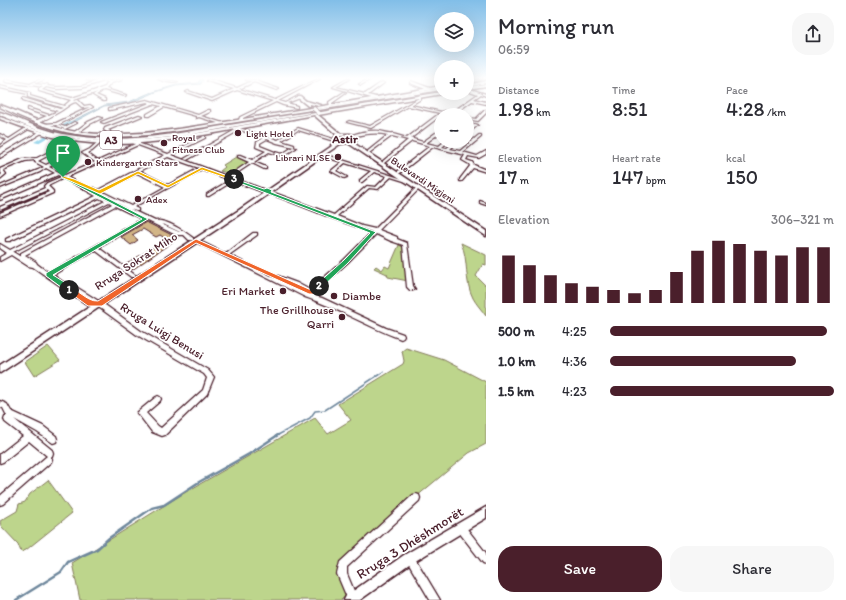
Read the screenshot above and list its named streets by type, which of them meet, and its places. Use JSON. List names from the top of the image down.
{
  "streets": {
    "highway": ["A3"],
    "main road": ["Bulevardi Migjeni", "Rruga Sokrat Miho", "Rruga 3 Dhëshmorët"],
    "street": ["Rruga Luigj Benusi"]
  },
  "crossings": [
    ["A3", "Bulevardi Migjeni"],
    ["Rruga Sokrat Miho", "Rruga Luigj Benusi"]
  ],
  "districts": ["Astir"],
  "places": [
    "Light Hotel",
    "Royal Fitness Club",
    "Librari NI.SE",
    "Kindergarten Stars",
    "Adex",
    "Eri Market",
    "Diambe",
    "The Grillhouse Qarri"
  ],
  "page": {
    "heading": ["Morning run", "06:59"],
    "map_buttons": ["+", "−"],
    "stats": [
      ["Distance", "1.98 km"],
      ["Time", "8:51"],
      ["Pace", "4:28 /km"],
      ["Elevation", "17 m"],
      ["Heart rate", "147 bpm"],
      ["kcal", "150"]
    ],
    "pins": ["3", "2", "1"],
    "chart": ["Elevation", "306–321 m"],
    "list": [
      {
        "name": "500 m",
        "note": "4:25"
      },
      {
        "name": "1.0 km",
        "note": "4:36"
      },
      {
        "name": "1.5 km",
        "note": "4:23"
      }
    ],
    "buttons": ["Save", "Share"]
  }
}
